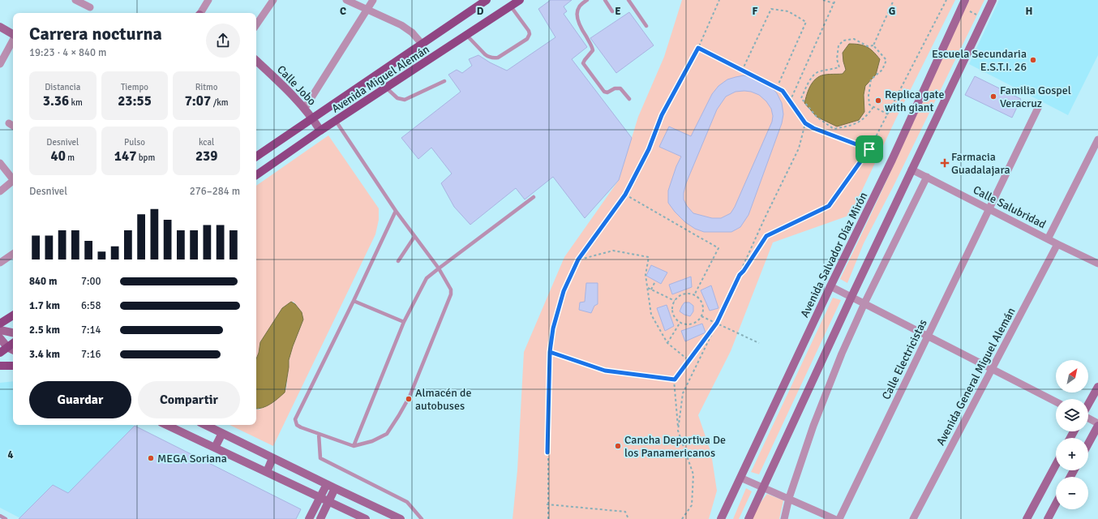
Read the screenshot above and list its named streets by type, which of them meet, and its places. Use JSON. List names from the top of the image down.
{
  "streets": {
    "main road": ["Avenida Miguel Alemán", "Calle Jobo", "Avenida Salvador Díaz Mirón"],
    "street": ["Calle Salubridad", "Calle Electricistas", "Avenida General Miguel Alemán"]
  },
  "crossings": [
    ["Avenida Miguel Alemán", "Calle Jobo"],
    ["Calle Salubridad", "Calle Electricistas"],
    ["Calle Salubridad", "Avenida General Miguel Alemán"]
  ],
  "places": {
    "other": [
      "Escuela Secundaria E.S.T.I. 26",
      "Familia Gospel Veracruz",
      "Replica gate with giant",
      "Almacén de autobuses",
      "Cancha Deportiva De los Panamericanos",
      "MEGA Soriana"
    ],
    "health": ["Farmacia Guadalajara"]
  },
  "north": "top right",
  "page": {
    "heading": ["Carrera nocturna", "19:23 · 4 × 840 m"],
    "stats": [
      ["Distancia", "3.36 km"],
      ["Tiempo", "23:55"],
      ["Ritmo", "7:07 /km"],
      ["Desnivel", "40 m"],
      ["Pulso", "147 bpm"],
      ["kcal", "239"]
    ],
    "chart": ["Desnivel", "276–284 m"],
    "list": [
      {
        "name": "840 m",
        "note": "7:00"
      },
      {
        "name": "1.7 km",
        "note": "6:58"
      },
      {
        "name": "2.5 km",
        "note": "7:14"
      },
      {
        "name": "3.4 km",
        "note": "7:16"
      }
    ],
    "map_buttons": ["+", "−"],
    "buttons": ["Guardar", "Compartir"]
  },
  "grid": {
    "columns": [
      "C",
      "D",
      "E",
      "F",
      "G",
      "H"
    ],
    "rows": ["4"]
  }
}
